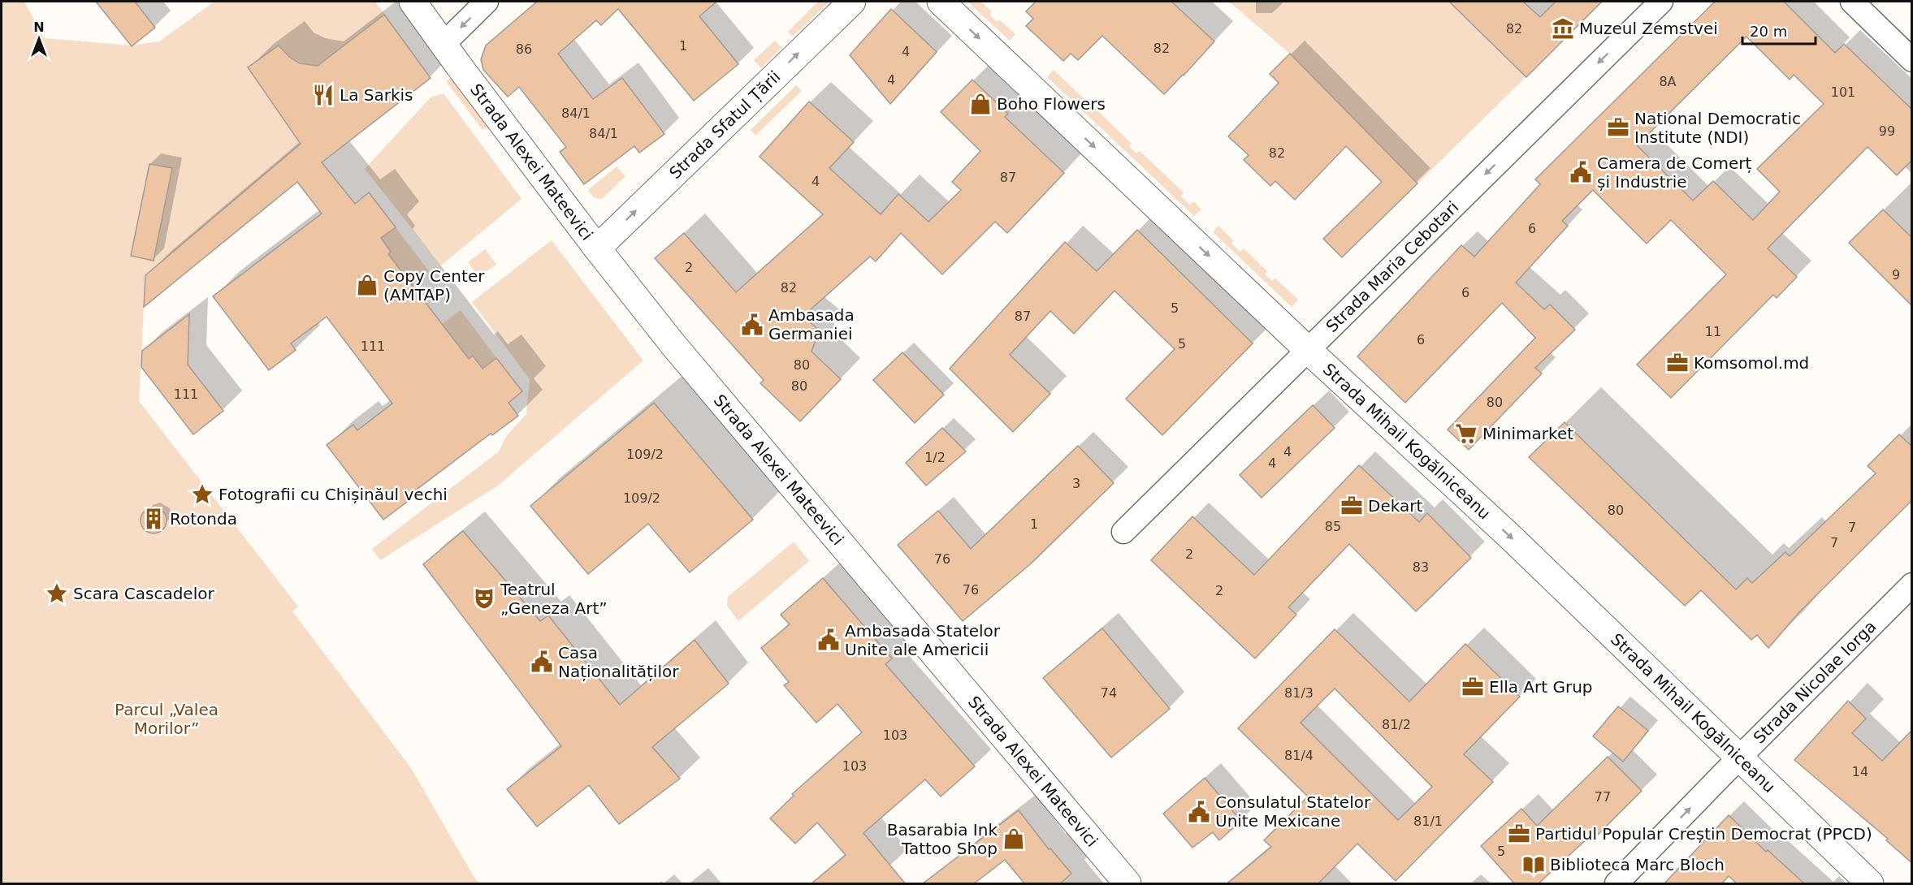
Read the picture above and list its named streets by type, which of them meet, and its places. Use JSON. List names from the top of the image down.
{
  "streets": {
    "main road": ["Strada Sfatul Țării", "Strada Alexei Mateevici", "Strada Mihail Kogălniceanu"],
    "street": ["Strada Maria Cebotari", "Strada Nicolae Iorga"]
  },
  "crossings": [
    ["Strada Sfatul Țării", "Strada Alexei Mateevici"],
    ["Strada Maria Cebotari", "Strada Mihail Kogălniceanu"],
    ["Strada Mihail Kogălniceanu", "Strada Nicolae Iorga"]
  ],
  "one_way": [
    "Strada Sfatul Țării",
    "Strada Maria Cebotari",
    "Strada Mihail Kogălniceanu",
    "Strada Nicolae Iorga"
  ],
  "parks": ["Parcul „Valea Morilor”"],
  "places": {
    "museum": ["Muzeul Zemstvei"],
    "restaurant": ["La Sarkis"],
    "shop": ["Boho Flowers", "Copy Center (AMTAP)", "Basarabia Ink Tattoo Shop"],
    "office": [
      "National Democratic Institute (NDI)",
      "Komsomol.md",
      "Dekart",
      "Ella Art Grup",
      "Partidul Popular Creștin Democrat (PPCD)"
    ],
    "public building": [
      "Camera de Comerț și Industrie",
      "Ambasada Germaniei",
      "Ambasada Statelor Unite ale Americii",
      "Casa Naționalităților",
      "Consulatul Statelor Unite Mexicane"
    ],
    "supermarket": ["Minimarket"],
    "place": ["Fotografii cu Chișinăul vechi", "Scara Cascadelor"],
    "building": ["Rotonda"],
    "theatre": ["Teatrul „Geneza Art”"],
    "library": ["Biblioteca Marc Bloch"]
  },
  "house_numbers": [
    "82",
    "1",
    "82",
    "86",
    "4",
    "4",
    "8A",
    "101",
    "84/1",
    "99",
    "84/1",
    "82",
    "87",
    "4",
    "6",
    "2",
    "9",
    "82",
    "6",
    "5",
    "87",
    "11",
    "6",
    "5",
    "111",
    "80",
    "80",
    "111",
    "80",
    "4",
    "109/2",
    "1/2",
    "4",
    "3",
    "109/2",
    "80",
    "1",
    "85",
    "7",
    "7",
    "2",
    "76",
    "83",
    "76",
    "2",
    "74",
    "81/3",
    "81/2",
    "103",
    "81/4",
    "103",
    "14",
    "77",
    "81/1",
    "5"
  ],
  "scale_bar": "20 m",
  "north": "top"
}
